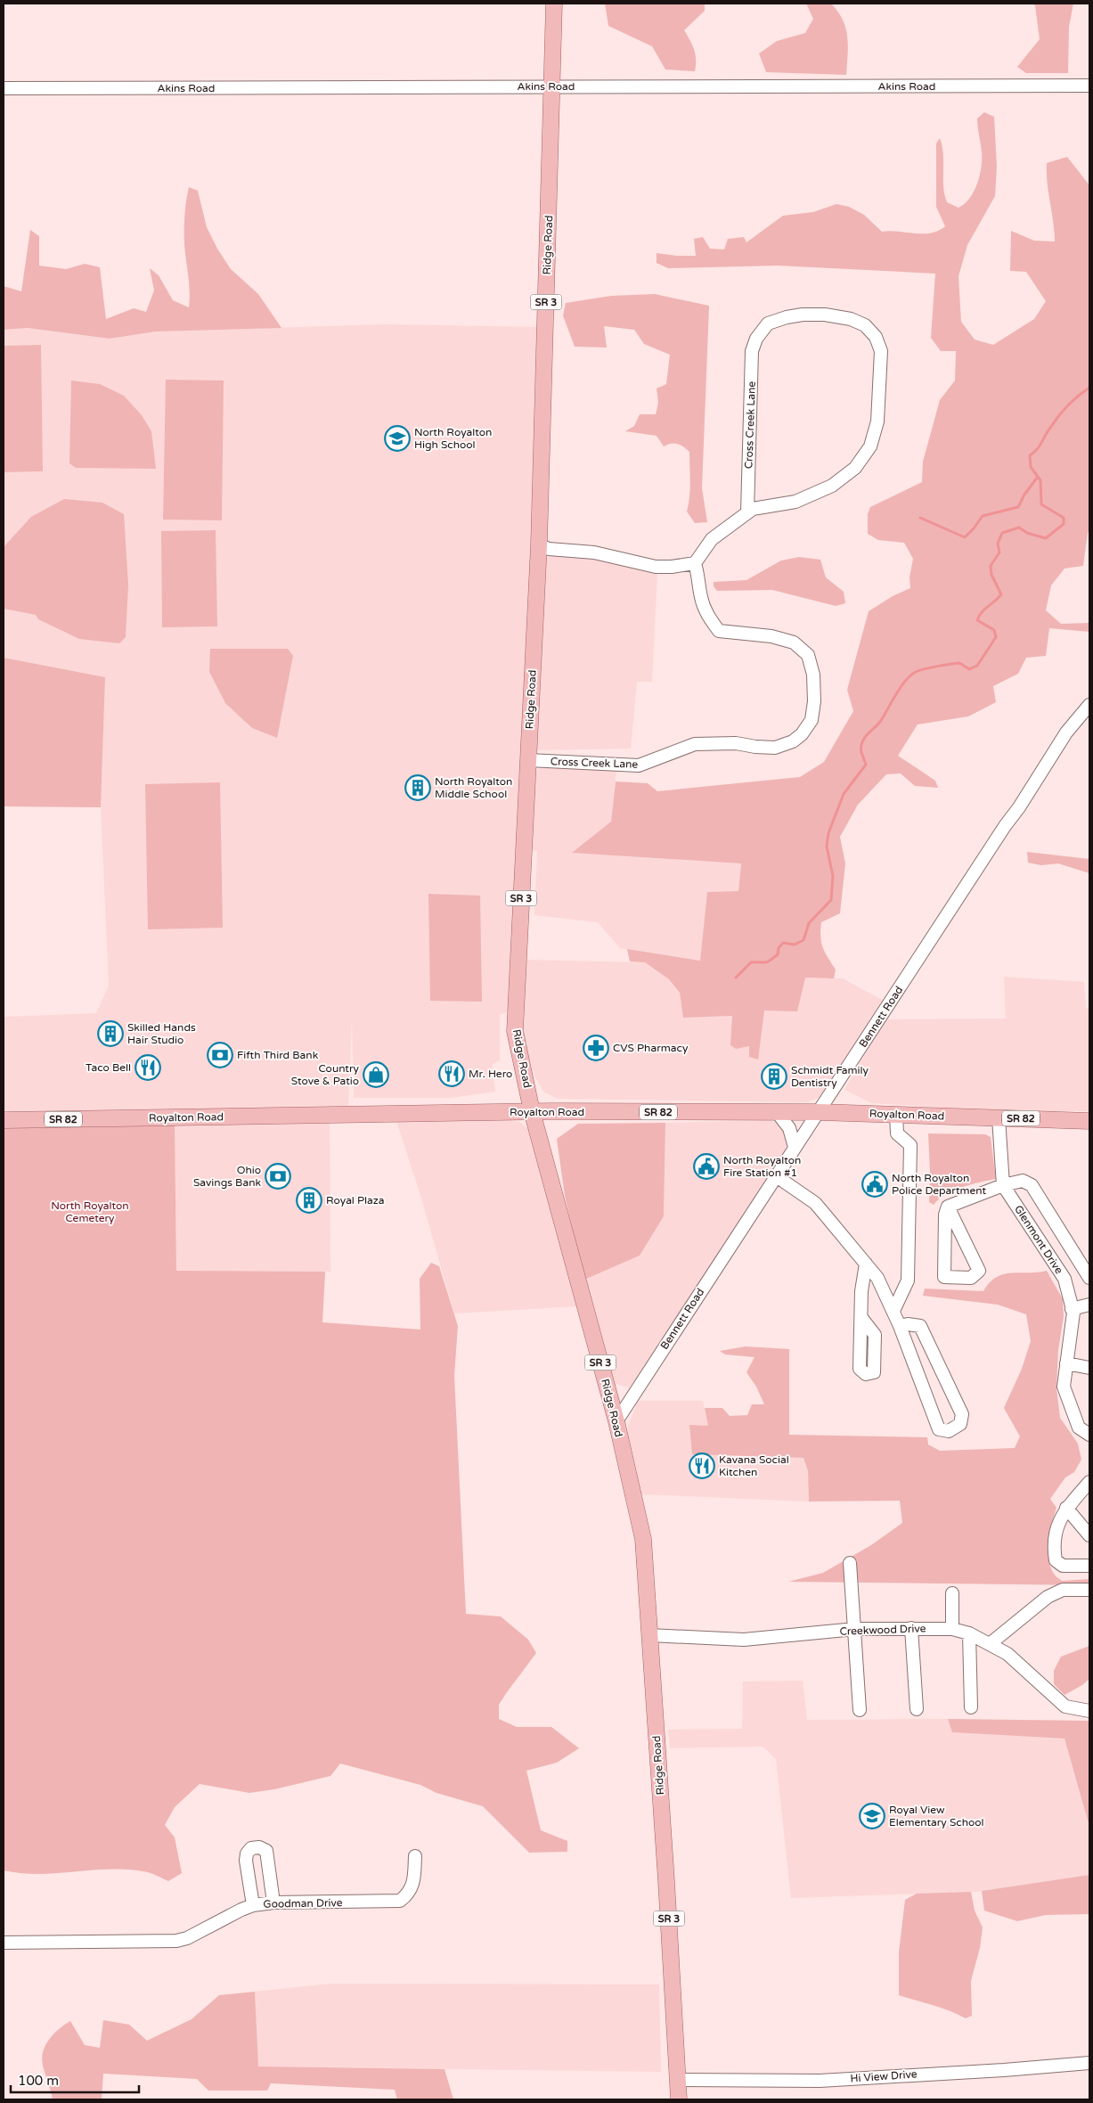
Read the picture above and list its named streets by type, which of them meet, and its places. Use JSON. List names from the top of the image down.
{
  "streets": {
    "main road": [
      "Ridge Road",
      "SR 3",
      "Royalton Road",
      "SR 82"
    ],
    "street": [
      "Akins Road",
      "Cross Creek Lane",
      "Bennett Road",
      "Glenmont Drive",
      "Creekwood Drive",
      "Goodman Drive",
      "Hi View Drive"
    ]
  },
  "crossings": [
    ["Akins Road", "Ridge Road"],
    ["Ridge Road", "Cross Creek Lane"],
    ["Ridge Road", "Bennett Road"],
    ["Ridge Road", "Royalton Road"],
    ["Ridge Road", "Creekwood Drive"],
    ["Ridge Road", "Hi View Drive"],
    ["Bennett Road", "Royalton Road"],
    ["Royalton Road", "Glenmont Drive"]
  ],
  "parks": ["North Royalton Cemetery"],
  "places": {
    "school or university": ["North Royalton High School", "Royal View Elementary School"],
    "building": [
      "North Royalton Middle School",
      "Skilled Hands Hair Studio",
      "Schmidt Family Dentistry",
      "Royal Plaza"
    ],
    "pharmacy": ["CVS Pharmacy"],
    "bank": ["Fifth Third Bank", "Ohio Savings Bank"],
    "restaurant": ["Taco Bell", "Mr. Hero", "Kavana Social Kitchen"],
    "shop": ["Country Stove & Patio"],
    "public building": ["North Royalton Fire Station #1", "North Royalton Police Department"]
  },
  "scale_bar": "100 m"
}
